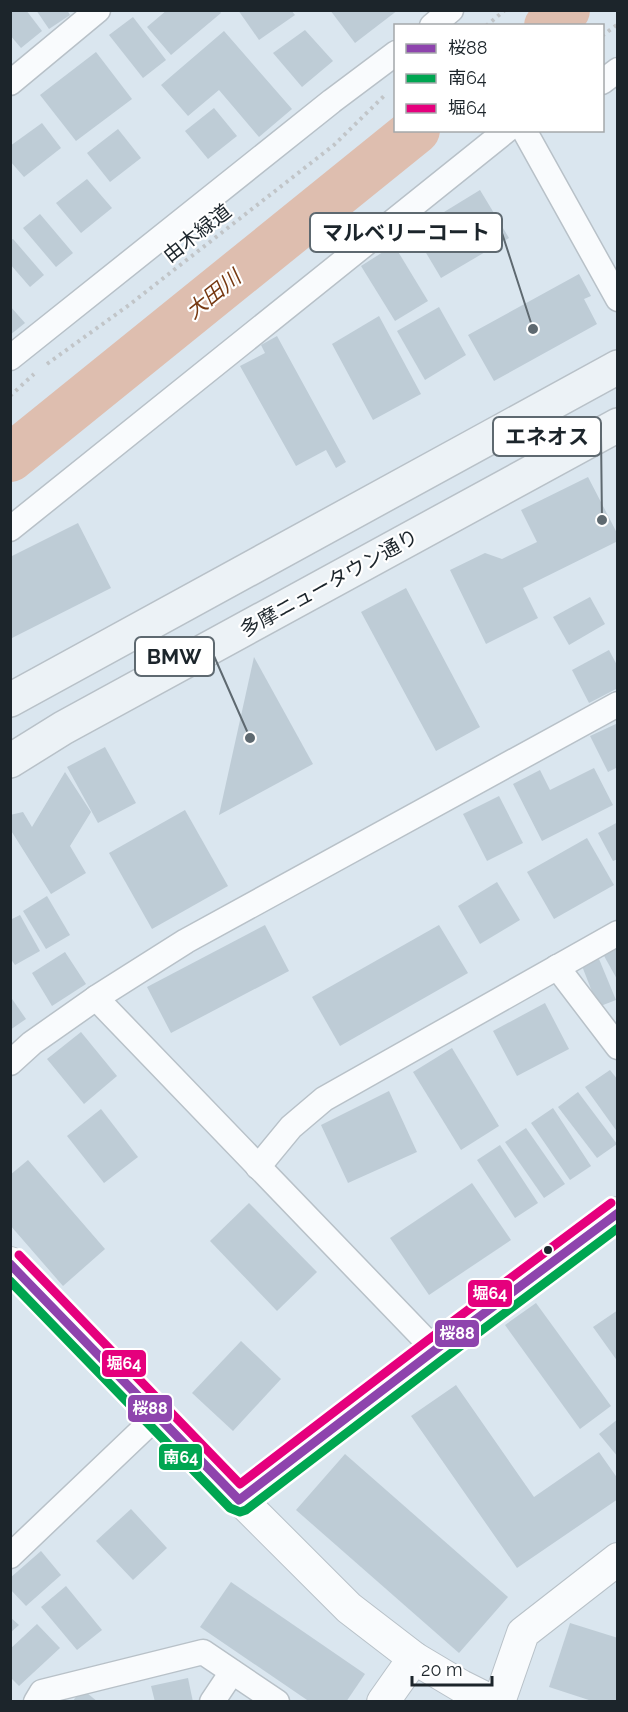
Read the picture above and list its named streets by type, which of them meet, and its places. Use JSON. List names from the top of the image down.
{
  "streets": {
    "main road": ["多摩ニュータウン通り"],
    "path": ["由木緑道"]
  },
  "water": ["大田川"],
  "places": ["マルベリーコート", "エネオス", "BMW"],
  "lines": ["transit line 堀64", "transit line 桜88", "transit line 南64"],
  "legend": ["桜88", "南64", "堀64"],
  "scale_bar": "20 m"
}
